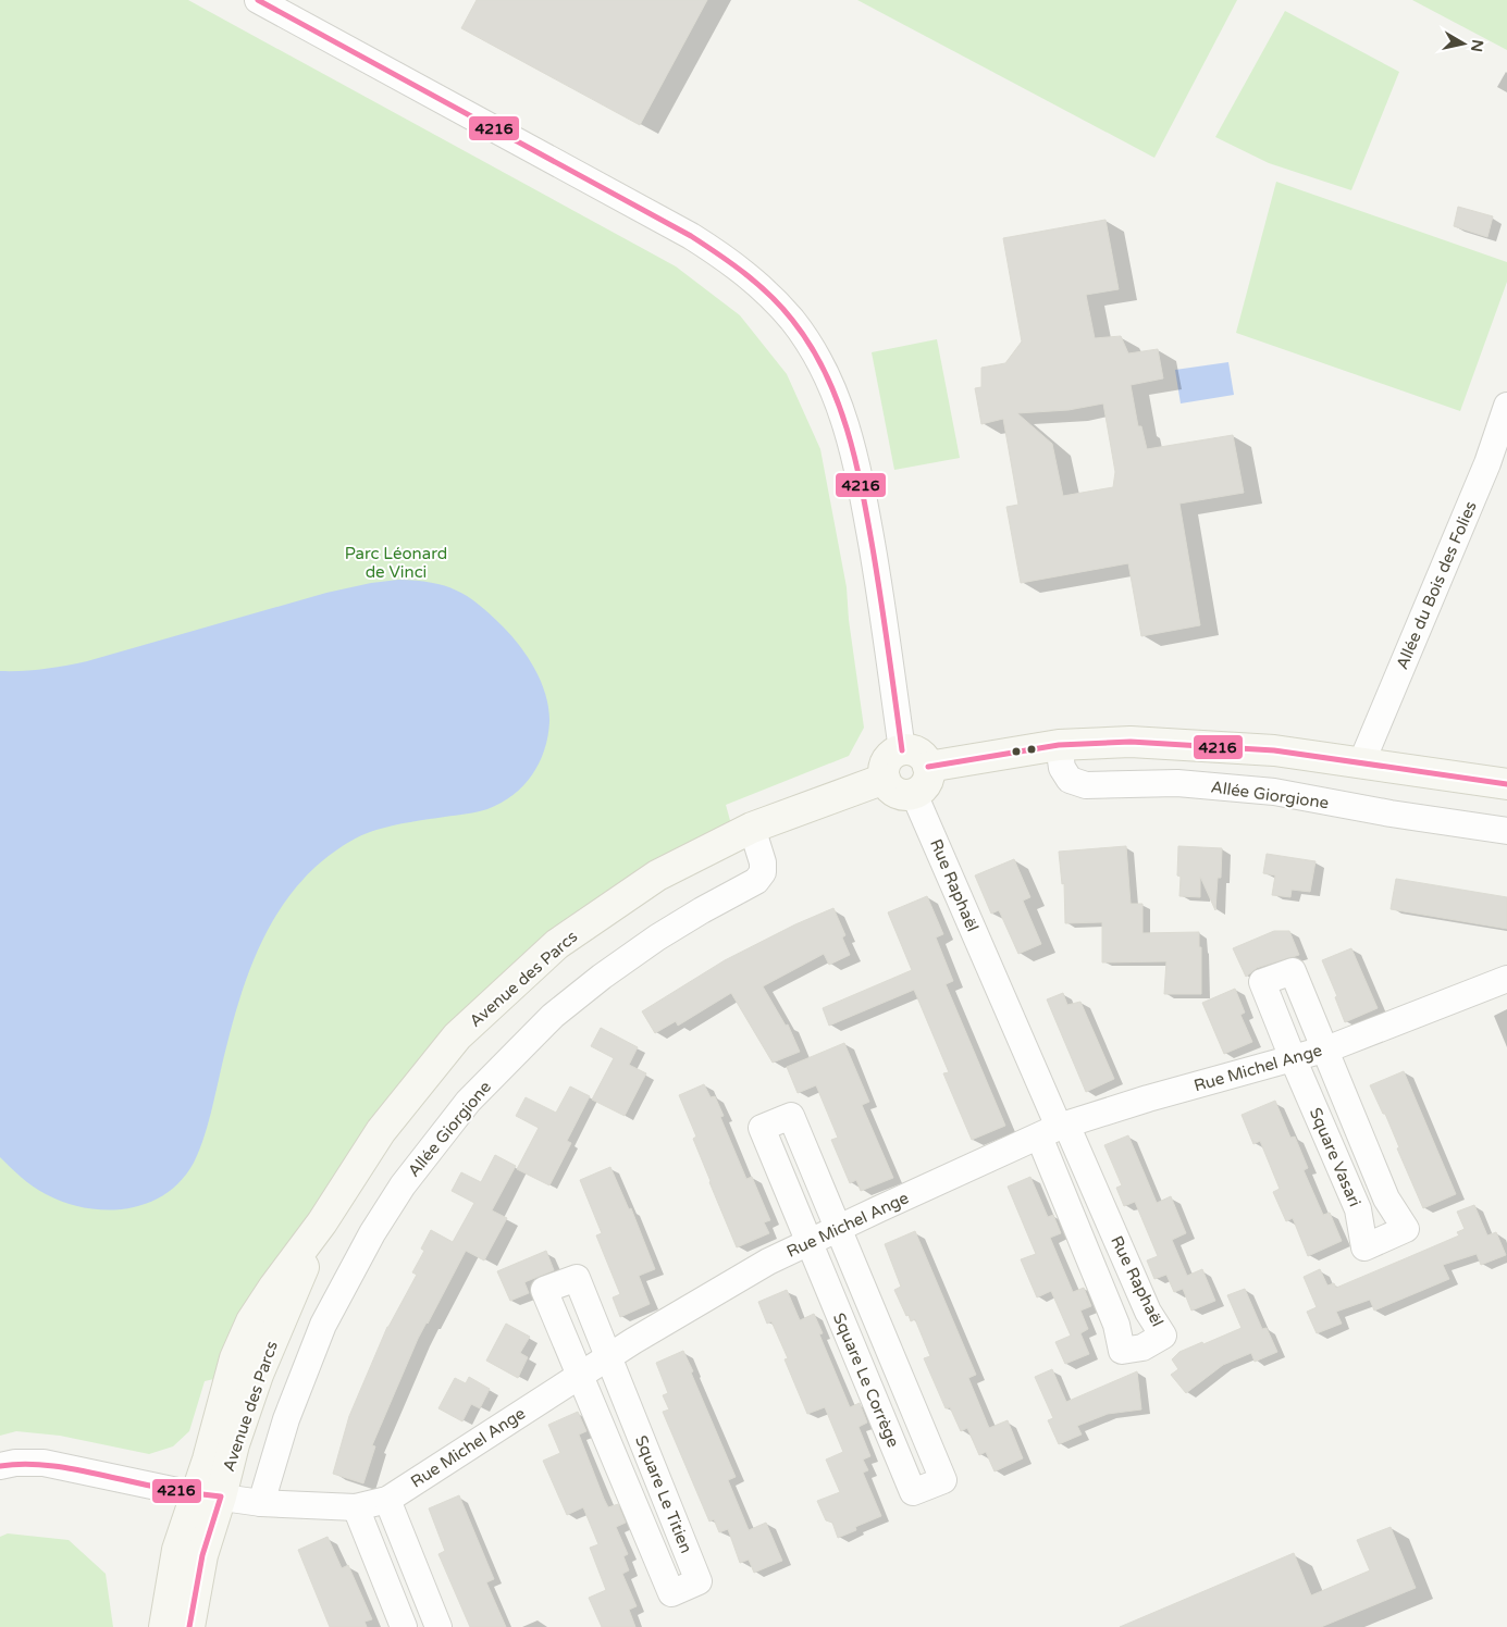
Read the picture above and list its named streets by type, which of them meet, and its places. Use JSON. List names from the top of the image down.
{
  "streets": {
    "street": [
      "Allée du Bois des Folies",
      "Allée Giorgione",
      "Rue Raphaël",
      "Avenue des Parcs",
      "Rue Michel Ange",
      "Square Vasari",
      "Square Le Corrège",
      "Square Le Titien"
    ]
  },
  "crossings": [
    ["Allée Giorgione", "Avenue des Parcs"],
    ["Allée Giorgione", "Rue Michel Ange"],
    ["Rue Raphaël", "Avenue des Parcs"],
    ["Rue Raphaël", "Rue Michel Ange"],
    ["Avenue des Parcs", "Rue Michel Ange"],
    ["Rue Michel Ange", "Square Vasari"],
    ["Rue Michel Ange", "Square Le Corrège"],
    ["Rue Michel Ange", "Square Le Titien"]
  ],
  "parks": ["Parc Léonard de Vinci"],
  "lines": ["transit line 4216"],
  "north": "right"
}
